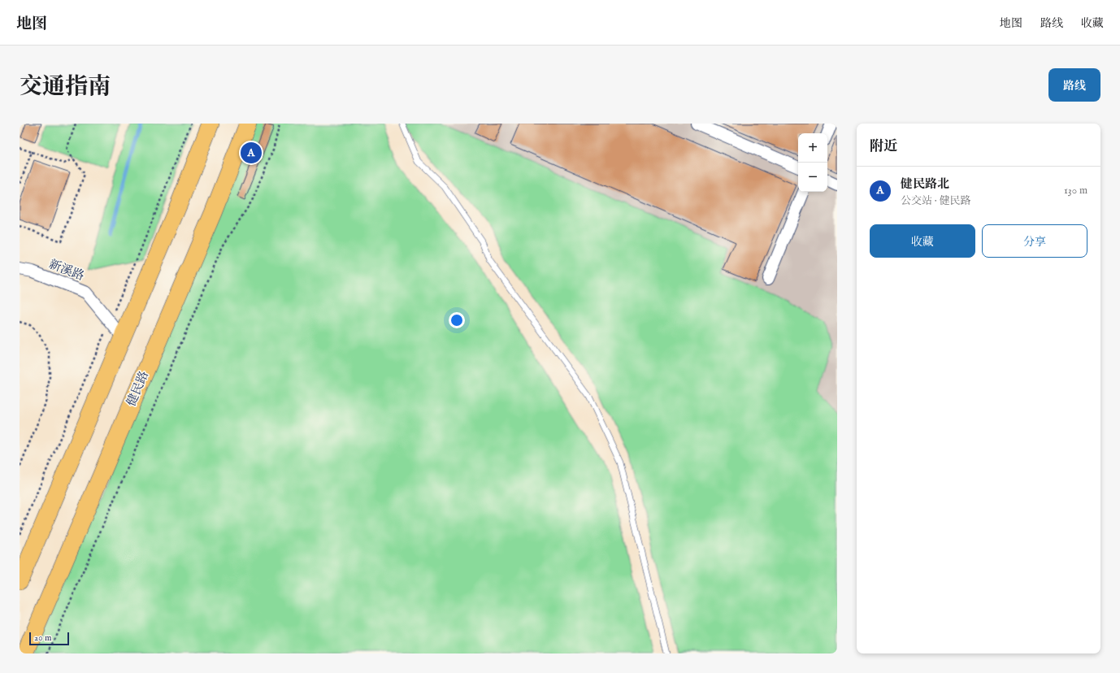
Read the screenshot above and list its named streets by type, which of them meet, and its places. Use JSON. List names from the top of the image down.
{
  "streets": {
    "main road": ["健民路"],
    "street": ["新溪路"]
  },
  "scale_bar": "20 m",
  "page": {
    "header": "地图",
    "nav": ["地图", "路线", "收藏"],
    "title": "交通指南",
    "buttons": [
      "路线",
      ["收藏", "分享"]
    ],
    "heading": "附近",
    "map_buttons": ["+", "−"],
    "pins": "A",
    "list": [
      {
        "mark": "A",
        "name": "健民路北",
        "note": "公交站 · 健民路",
        "value": "130 m"
      }
    ],
    "scale": "20 m"
  }
}
